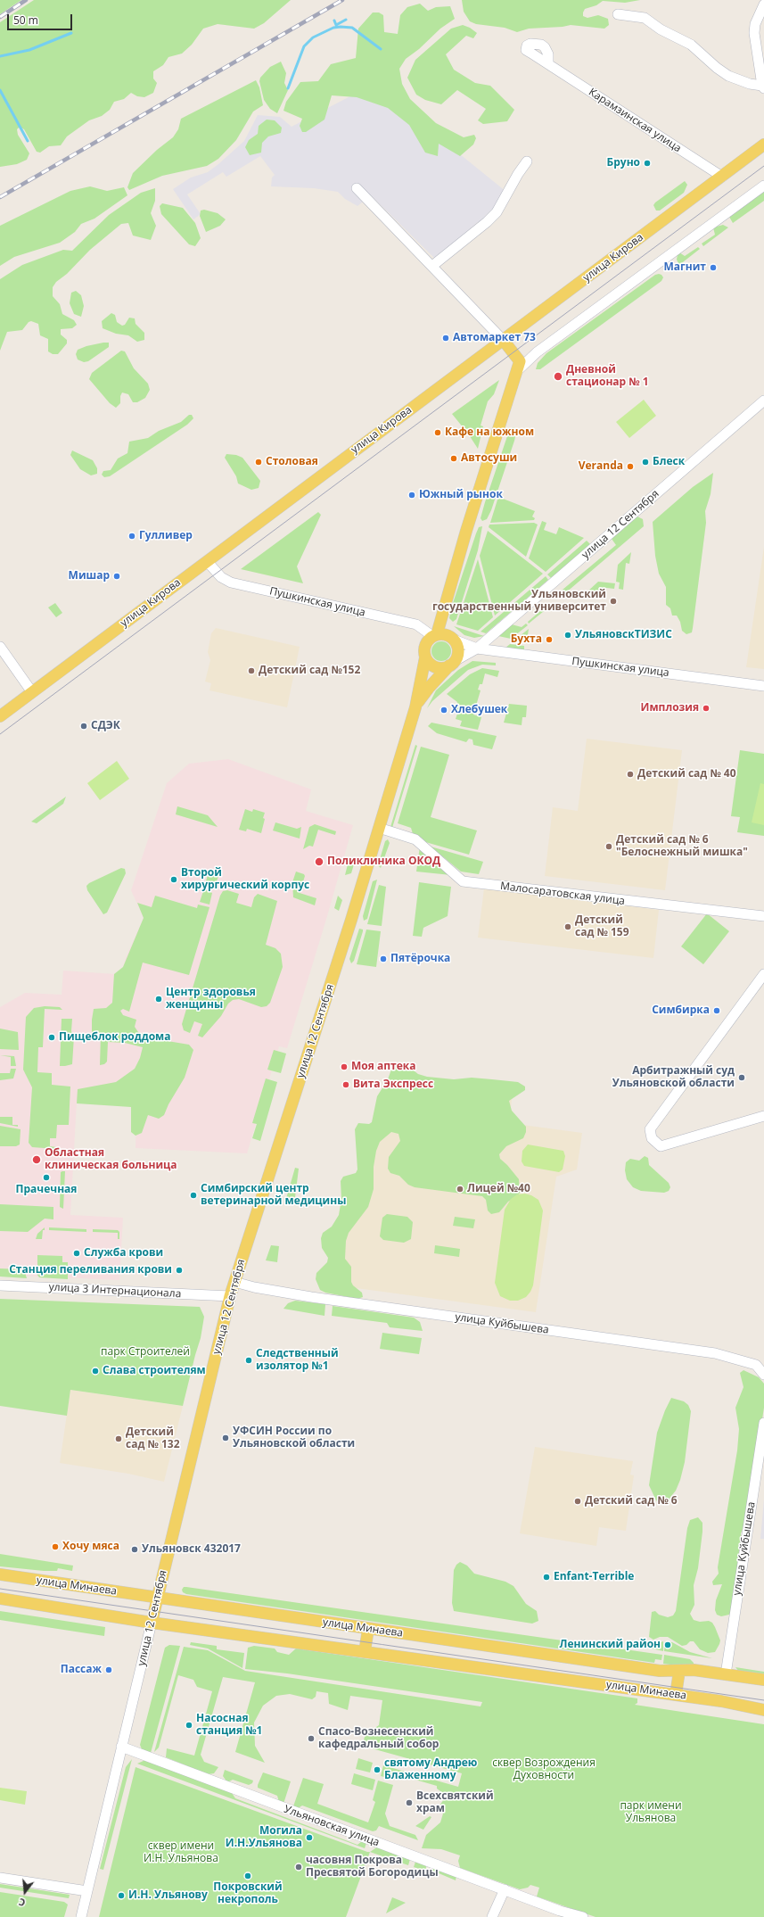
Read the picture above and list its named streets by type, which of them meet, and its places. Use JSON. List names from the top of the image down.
{
  "streets": {
    "main road": ["улица Кирова", "улица 12 Сентября", "улица Минаева"],
    "street": [
      "Карамзинская улица",
      "Пушкинская улица",
      "Малосаратовская улица",
      "улица 3 Интернационала",
      "улица Куйбышева",
      "Ульяновская улица"
    ]
  },
  "crossings": [
    ["Карамзинская улица", "улица Кирова"],
    ["улица Кирова", "Пушкинская улица"],
    ["улица 12 Сентября", "Пушкинская улица"],
    ["улица 12 Сентября", "Малосаратовская улица"],
    ["улица 12 Сентября", "улица 3 Интернационала"],
    ["улица 12 Сентября", "улица Куйбышева"],
    ["улица 12 Сентября", "улица Минаева"],
    ["улица 12 Сентября", "Ульяновская улица"],
    ["улица Куйбышева", "улица Минаева"]
  ],
  "parks": [
    "парк Строителей",
    "сквер Возрождения Духовности",
    "парк имени Ульянова",
    "сквер имени И.Н. Ульянова"
  ],
  "places": [
    "Бруно",
    "Магнит",
    "Автомаркет 73",
    "Дневной стационар № 1",
    "Кафе на южном",
    "Автосуши",
    "Столовая",
    "Блеск",
    "Veranda",
    "Южный рынок",
    "Гулливер",
    "Мишар",
    "Ульяновский государственный университет",
    "УльяновскТИЗИС",
    "Бухта",
    "Детский сад №152",
    "Имплозия",
    "Хлебушек",
    "СДЭК",
    "Детский сад № 40",
    "Детский сад № 6 \"Белоснежный мишка\"",
    "Поликлиника ОКОД",
    "Второй хирургический корпус",
    "Детский сад № 159",
    "Пятёрочка",
    "Центр здоровья женщины",
    "Симбирка",
    "Пищеблок роддома",
    "Моя аптека",
    "Арбитражный суд Ульяновской области",
    "Вита Экспресс",
    "Областная клиническая больница",
    "Прачечная",
    "Лицей №40",
    "Симбирский центр ветеринарной медицины",
    "Служба крови",
    "Станция переливания крови",
    "Следственный изолятор №1",
    "Слава строителям",
    "УФСИН России по Ульяновской области",
    "Детский сад № 132",
    "Детский сад № 6",
    "Хочу мяса",
    "Ульяновск 432017",
    "Enfant-Terrible",
    "Ленинский район",
    "Пассаж",
    "Насосная станция №1",
    "Спасо-Вознесенский кафедральный собор",
    "святому Андрею Блаженному",
    "Всехсвятский храм",
    "Могила И.Н.Ульянова",
    "часовня Покрова Пресвятой Богородицы",
    "Покровский некрополь",
    "И.Н. Ульянову"
  ],
  "scale_bar": "50 m",
  "north": "bottom"
}
